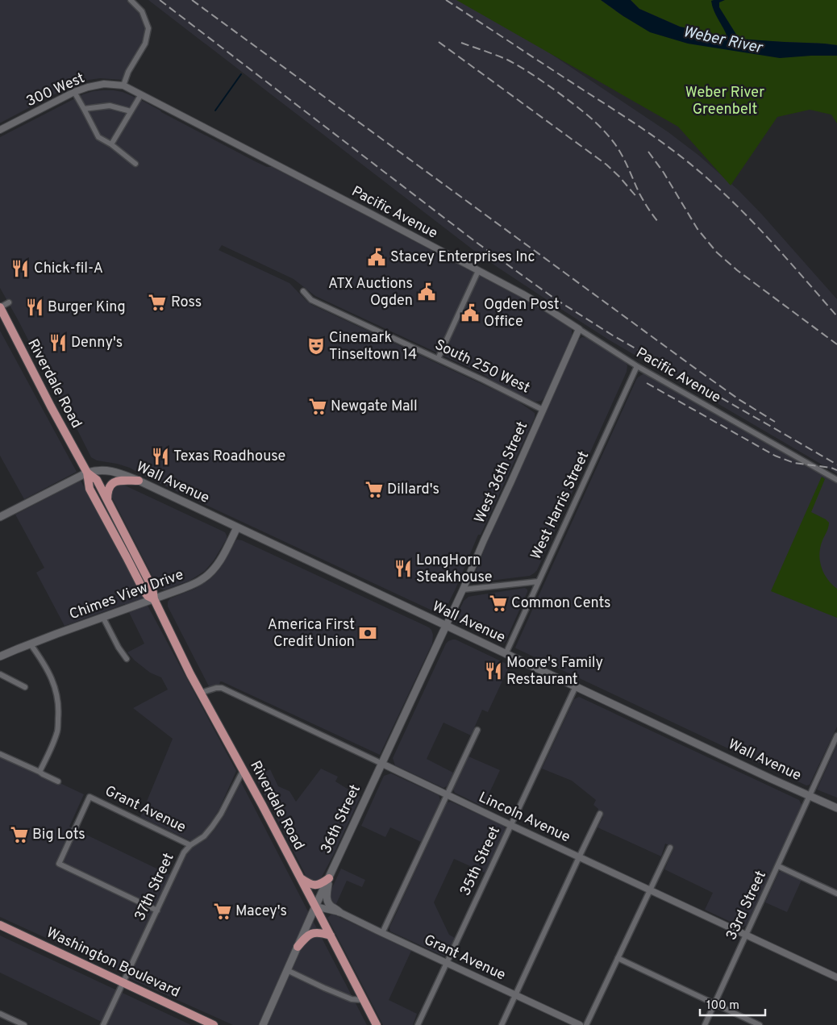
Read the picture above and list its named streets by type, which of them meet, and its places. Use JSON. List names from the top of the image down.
{
  "streets": {
    "main road": [
      "Riverdale Road",
      "Wall Avenue",
      "Chimes View Drive",
      "36th Street",
      "Washington Boulevard"
    ],
    "street": [
      "300 West",
      "Pacific Avenue",
      "South 250 West",
      "West 36th Street",
      "West Harris Street",
      "Grant Avenue",
      "Lincoln Avenue",
      "35th Street",
      "37th Street",
      "33rd Street"
    ]
  },
  "crossings": [
    ["300 West", "Pacific Avenue"],
    ["Pacific Avenue", "West 36th Street"],
    ["Pacific Avenue", "West Harris Street"],
    ["South 250 West", "West 36th Street"],
    ["Riverdale Road", "Wall Avenue"],
    ["Riverdale Road", "Chimes View Drive"],
    ["Riverdale Road", "Grant Avenue"],
    ["Riverdale Road", "Lincoln Avenue"],
    ["Riverdale Road", "36th Street"],
    ["Riverdale Road", "37th Street"],
    ["West 36th Street", "Wall Avenue"],
    ["West 36th Street", "36th Street"],
    ["Wall Avenue", "West Harris Street"],
    ["Wall Avenue", "Chimes View Drive"],
    ["Wall Avenue", "36th Street"],
    ["Wall Avenue", "35th Street"],
    ["Wall Avenue", "33rd Street"],
    ["Grant Avenue", "36th Street"],
    ["Grant Avenue", "35th Street"],
    ["Grant Avenue", "37th Street"],
    ["Lincoln Avenue", "36th Street"],
    ["Lincoln Avenue", "35th Street"],
    ["Lincoln Avenue", "33rd Street"],
    ["37th Street", "Washington Boulevard"]
  ],
  "water": ["Weber River"],
  "parks": ["Weber River Greenbelt"],
  "places": {
    "public building": ["Stacey Enterprises Inc", "ATX Auctions Ogden", "Ogden Post Office"],
    "restaurant": [
      "Chick-fil-A",
      "Burger King",
      "Denny's",
      "Texas Roadhouse",
      "LongHorn Steakhouse",
      "Moore's Family Restaurant"
    ],
    "supermarket": [
      "Ross",
      "Newgate Mall",
      "Dillard's",
      "Common Cents",
      "Big Lots",
      "Macey's"
    ],
    "theatre": ["Cinemark Tinseltown 14"],
    "bank": ["America First Credit Union"]
  },
  "scale_bar": "100 m"
}
